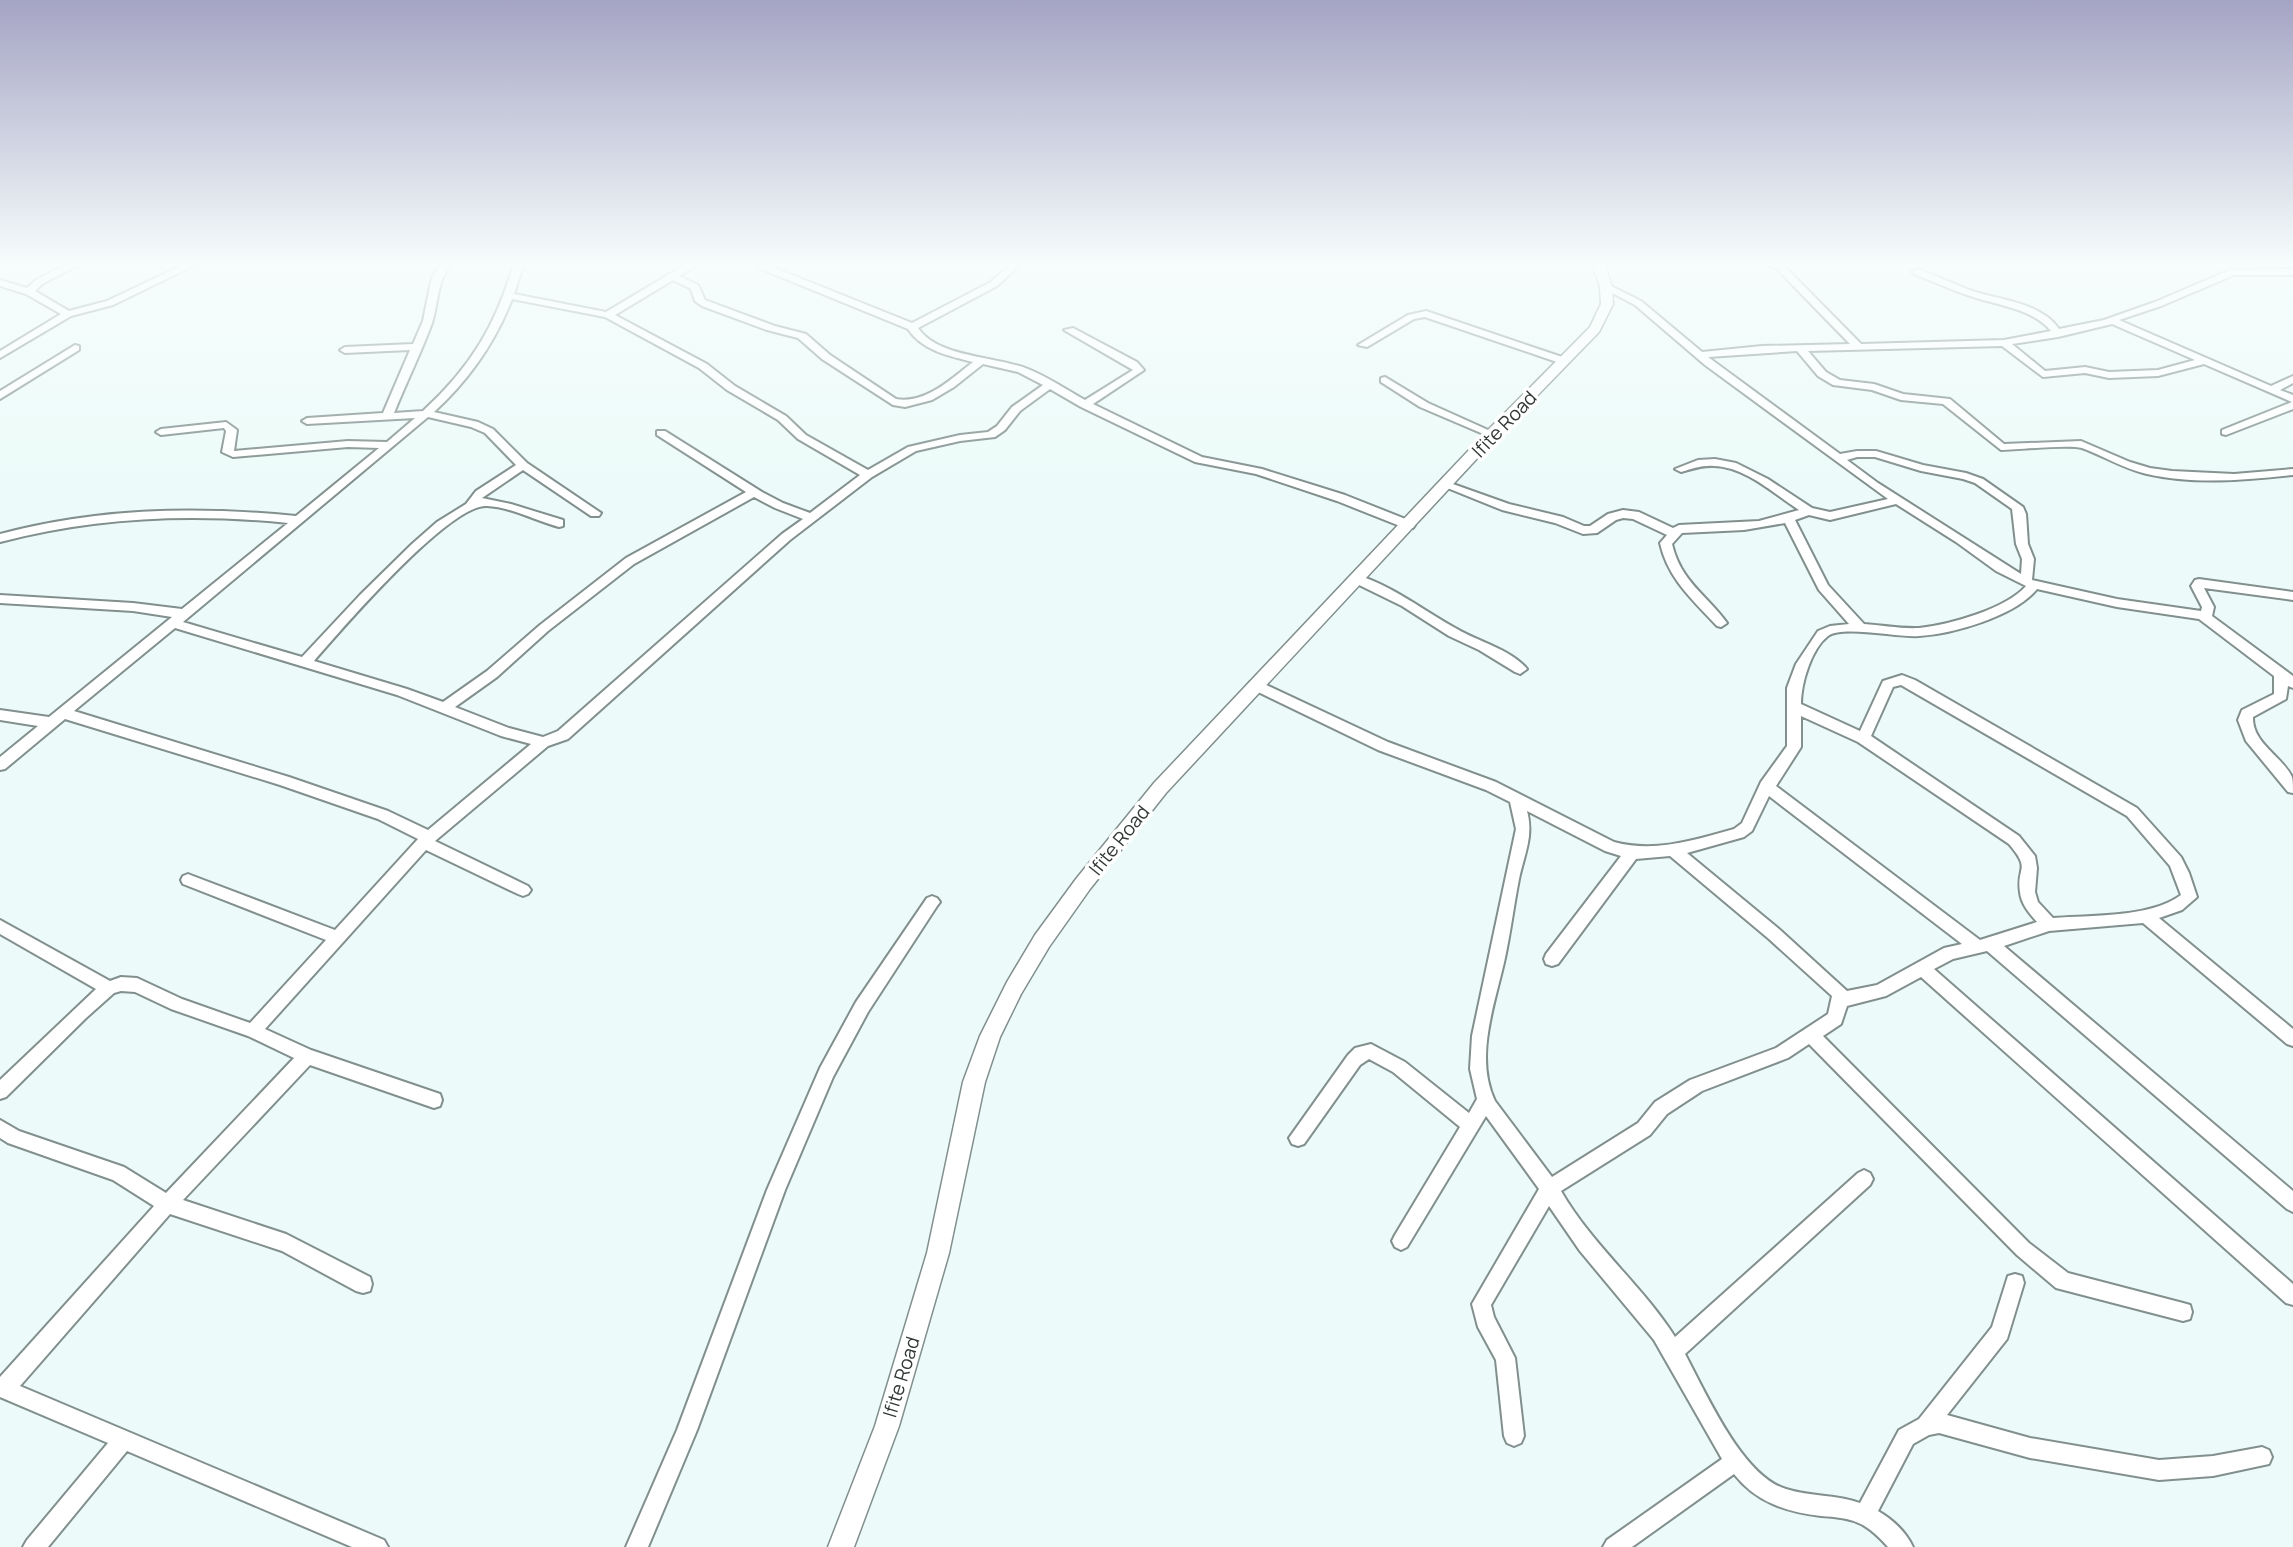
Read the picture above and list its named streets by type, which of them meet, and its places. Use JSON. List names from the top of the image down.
{
  "streets": {
    "street": ["Ifite Road"]
  }
}
